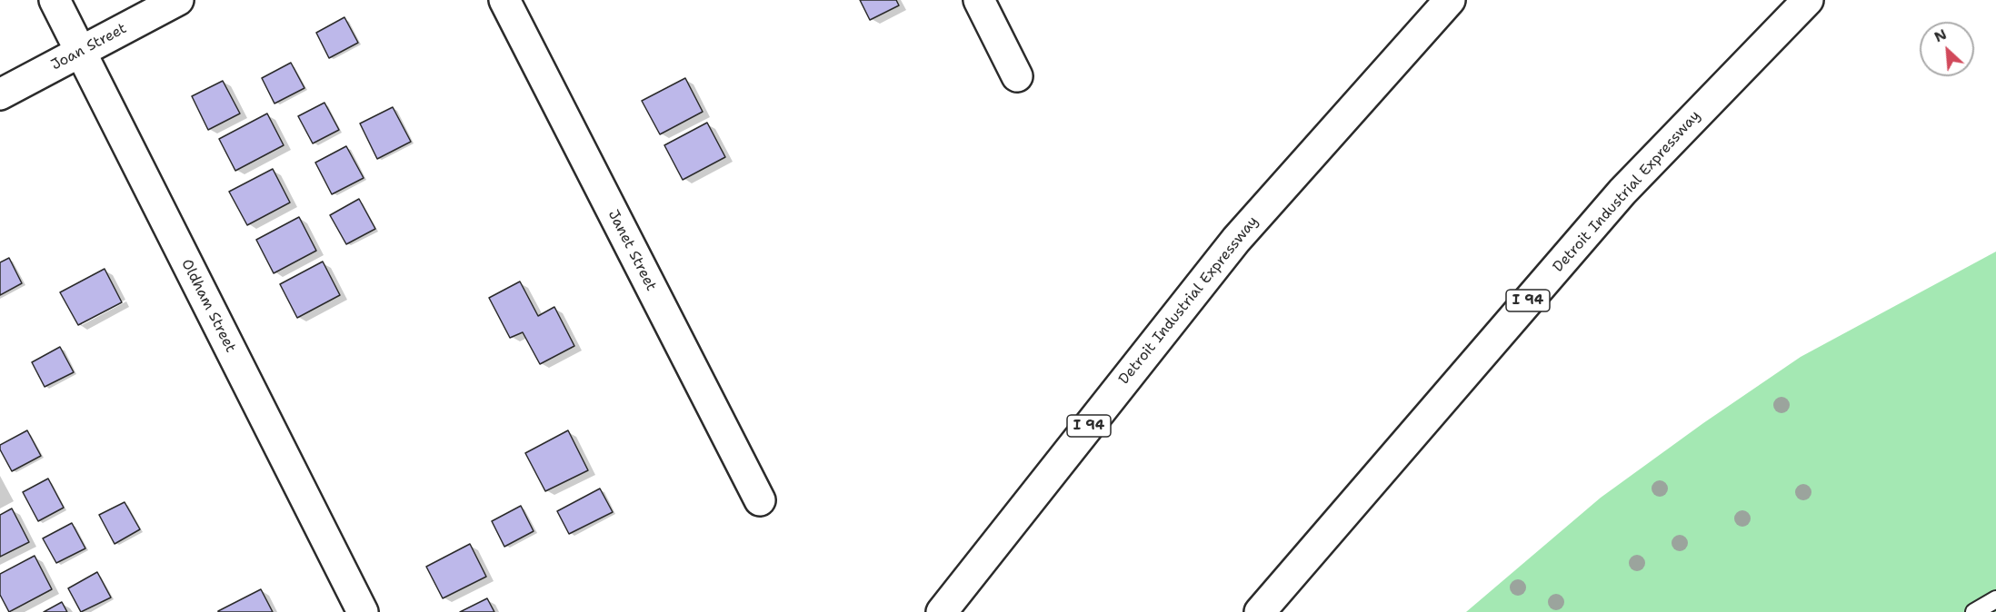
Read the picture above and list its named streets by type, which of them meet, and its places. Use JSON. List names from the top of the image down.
{
  "streets": {
    "main road": [
      "Joan Street",
      "Detroit Industrial Expressway",
      "Janet Street",
      "I 94",
      "Oldham Street"
    ]
  },
  "crossings": [
    ["Joan Street", "Oldham Street"]
  ],
  "north": "top left"
}
